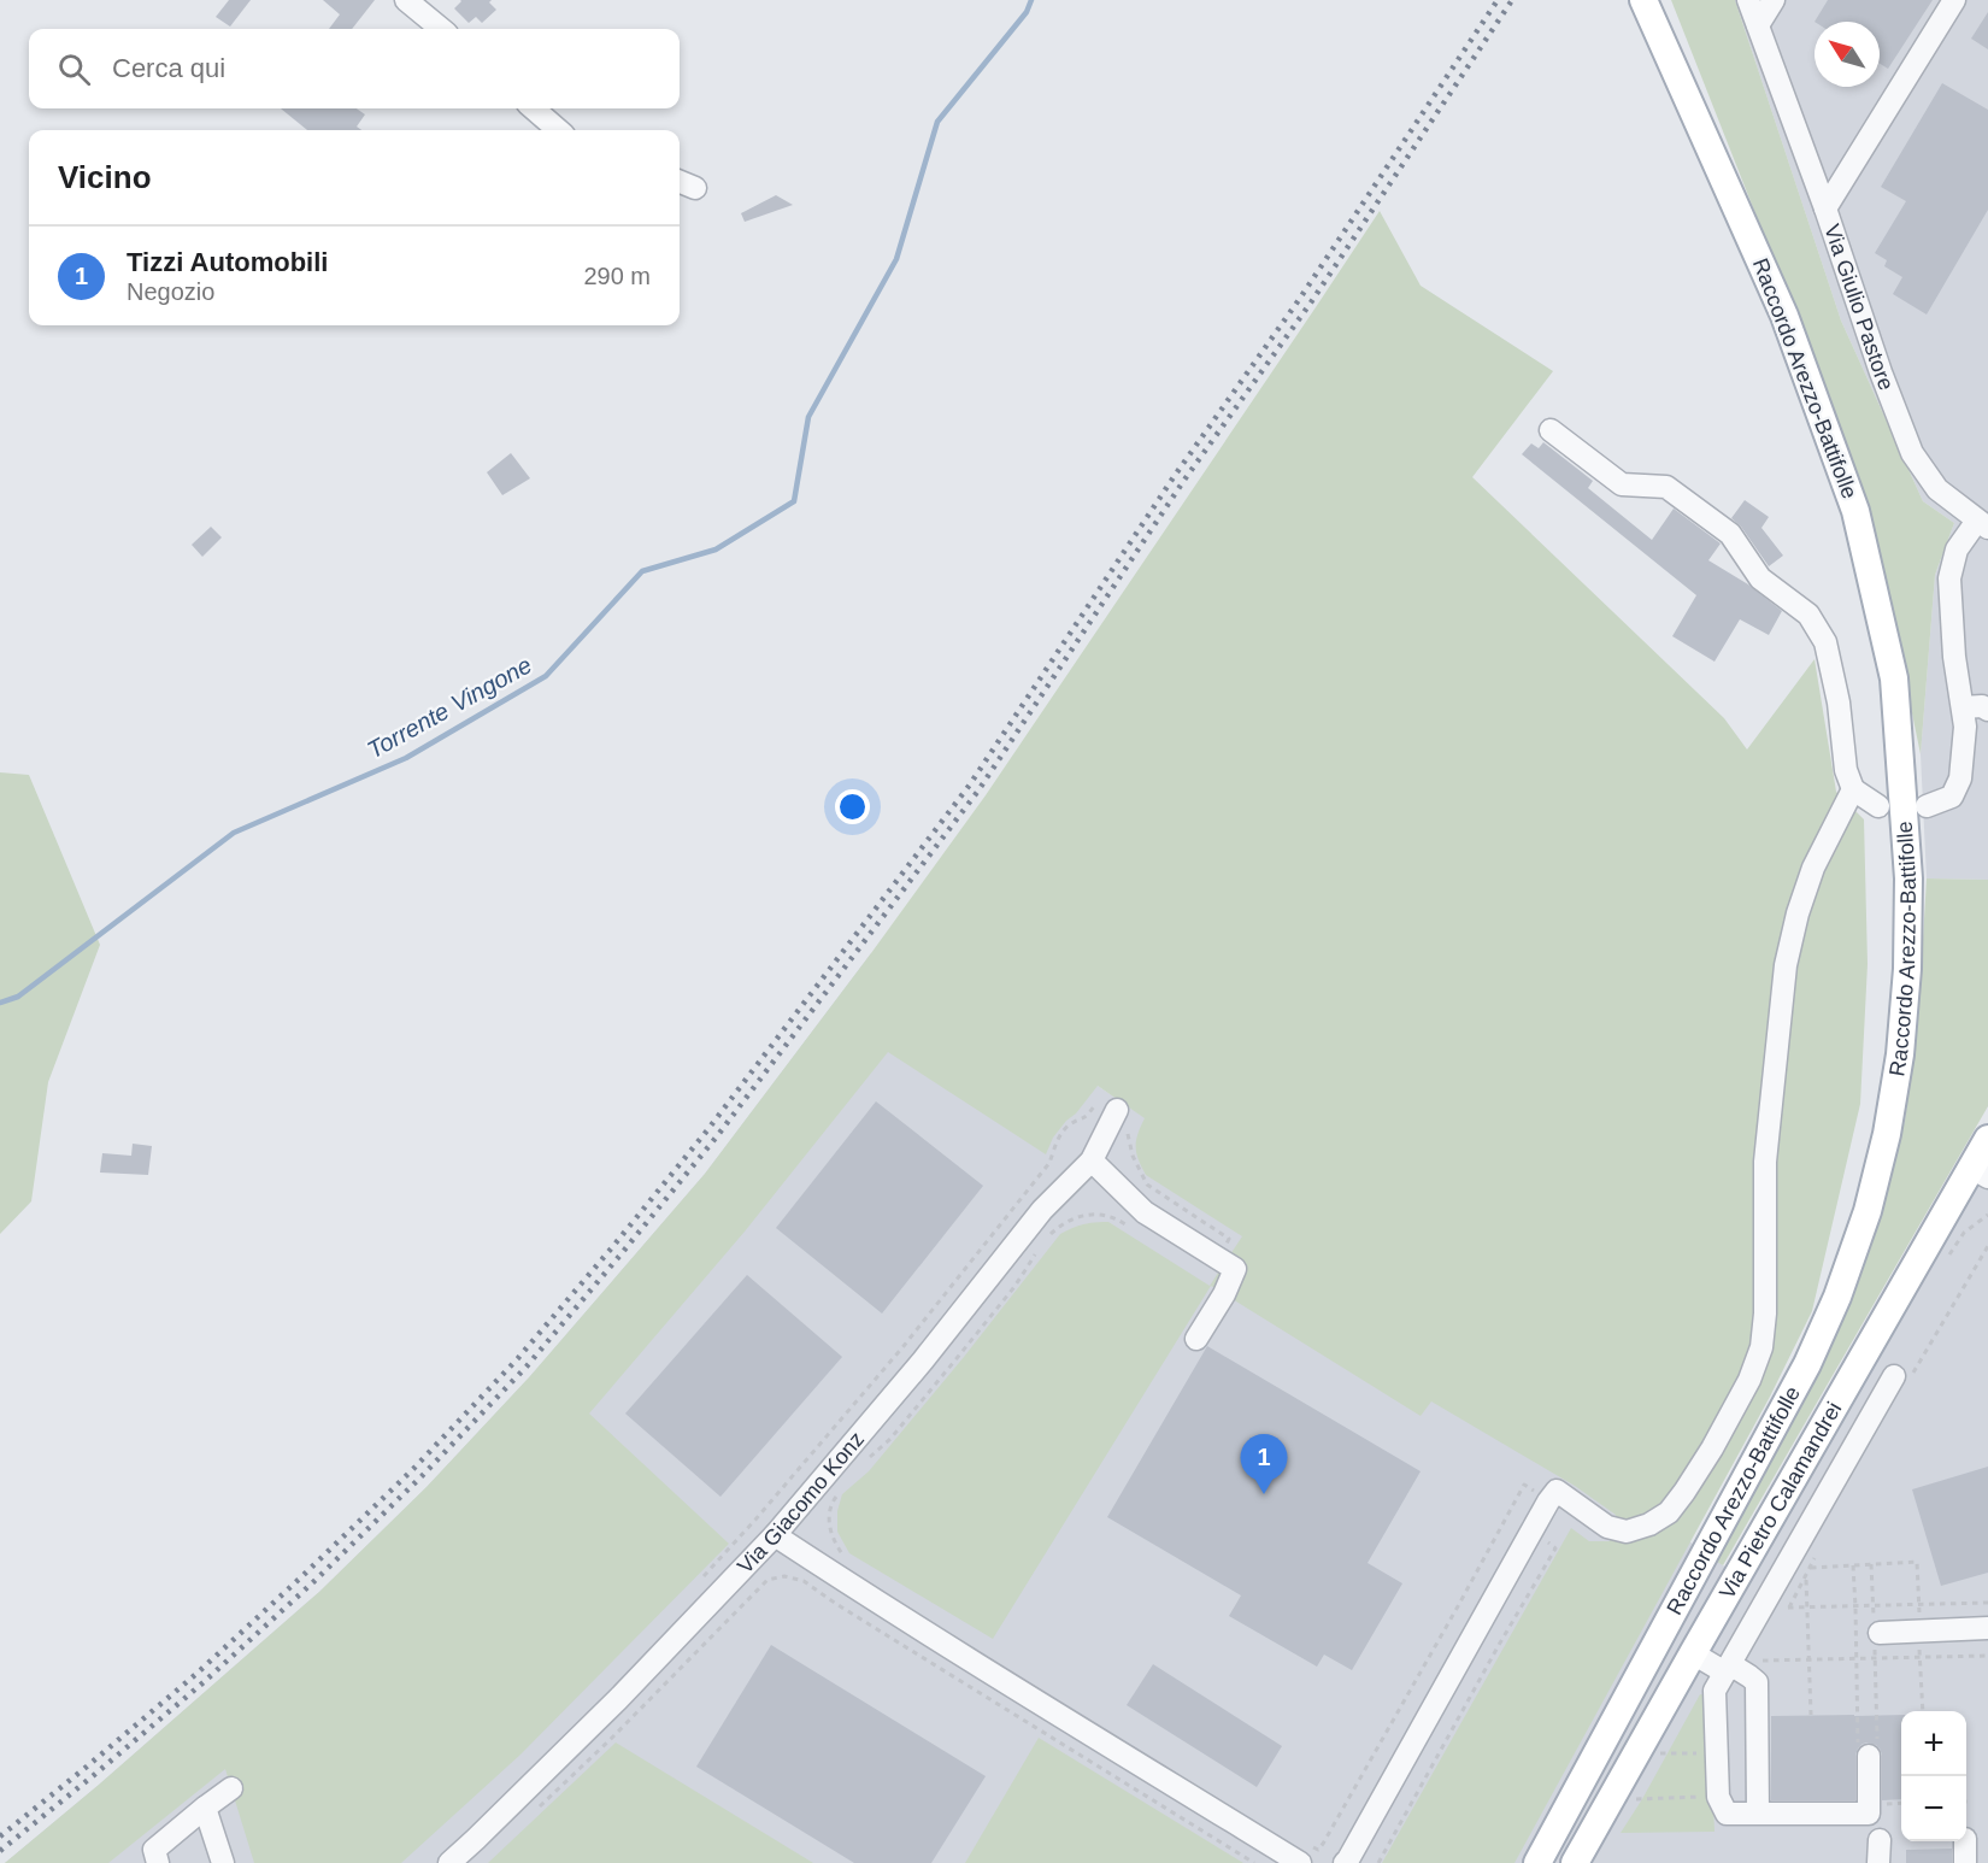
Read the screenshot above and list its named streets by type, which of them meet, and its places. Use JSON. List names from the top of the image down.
{
  "streets": {
    "main road": ["Raccordo Arezzo-Battifolle", "Via Pietro Calamandrei"],
    "street": ["Via Giulio Pastore", "Via Giacomo Konz"]
  },
  "water": ["Torrente Vingone"],
  "north": "top left",
  "page": {
    "search": "Cerca qui",
    "heading": "Vicino",
    "list": [
      {
        "mark": "1",
        "name": "Tizzi Automobili",
        "note": "Negozio",
        "value": "290 m"
      }
    ],
    "pins": "1",
    "map_buttons": ["+", "−"]
  }
}
